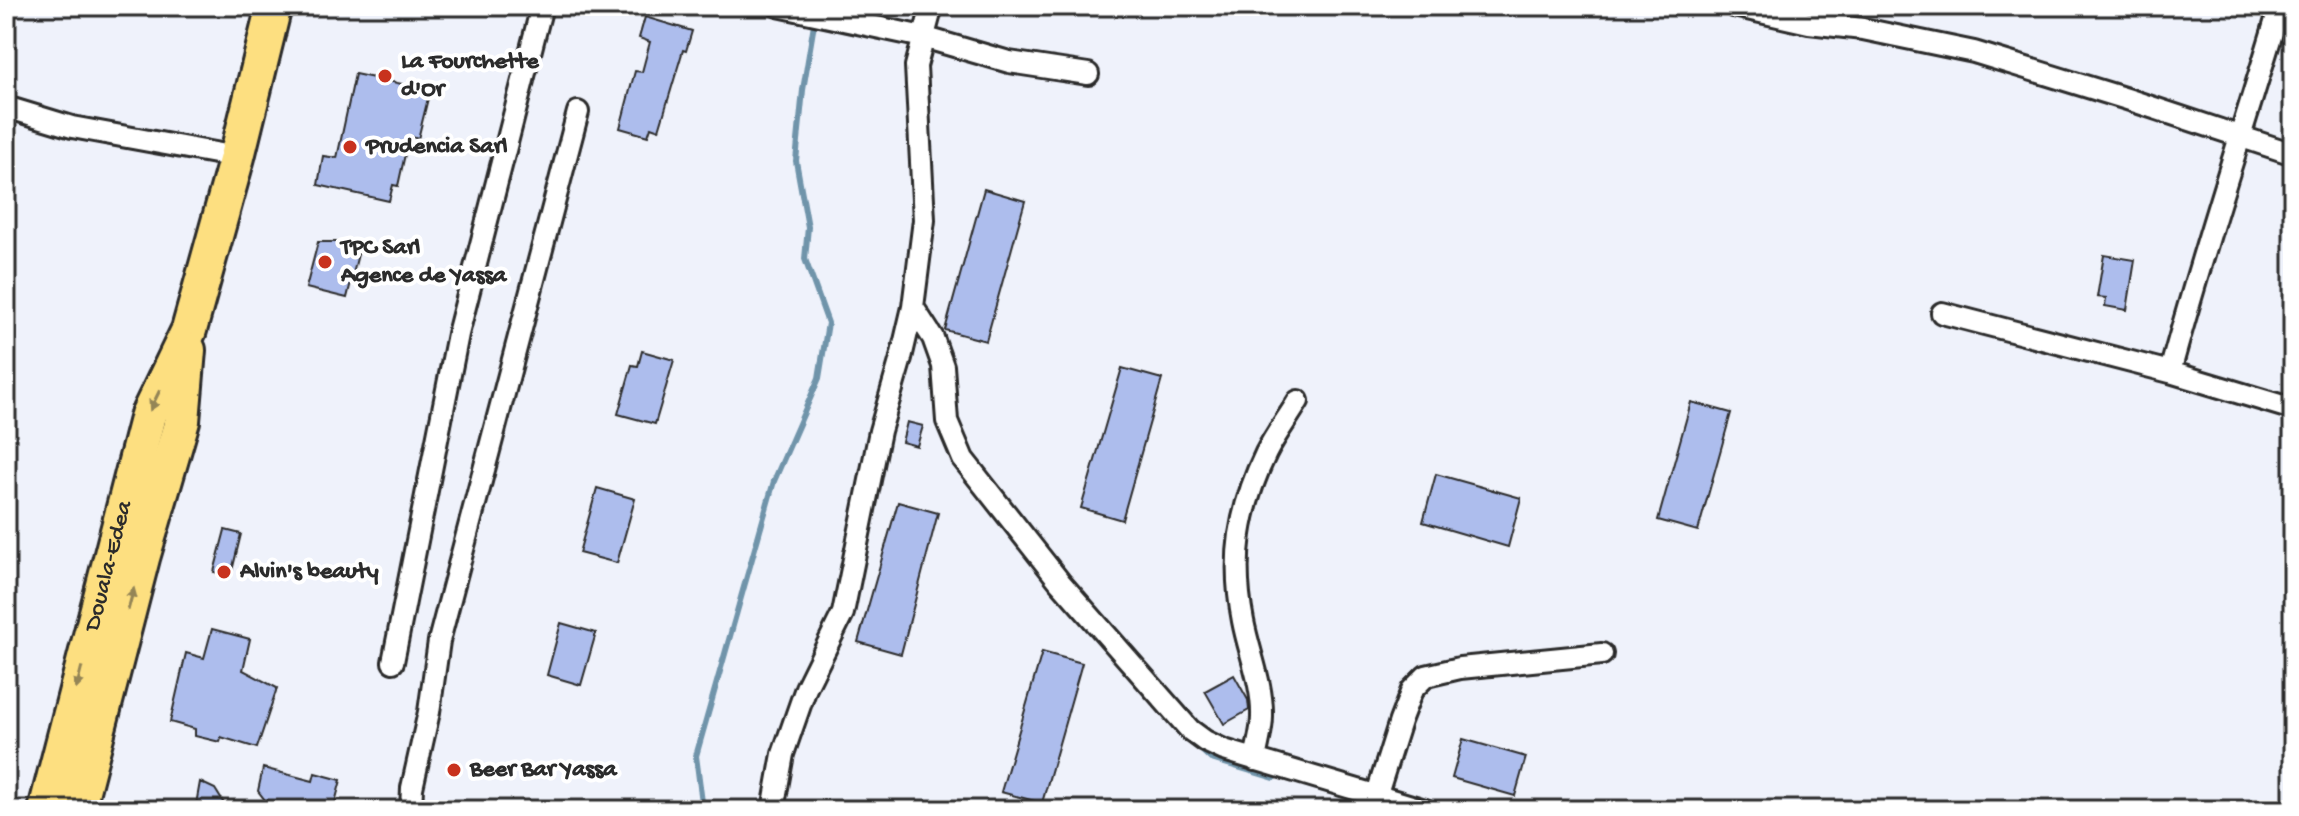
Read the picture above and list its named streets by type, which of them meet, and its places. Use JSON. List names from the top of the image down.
{
  "streets": {
    "highway": ["Douala-Edea"]
  },
  "places": [
    "La Fourchette d'Or",
    "Prudencia Sarl",
    "TPC Sarl Agence de Yassa",
    "Alvin's beauty",
    "Beer Bar Yassa"
  ]
}
